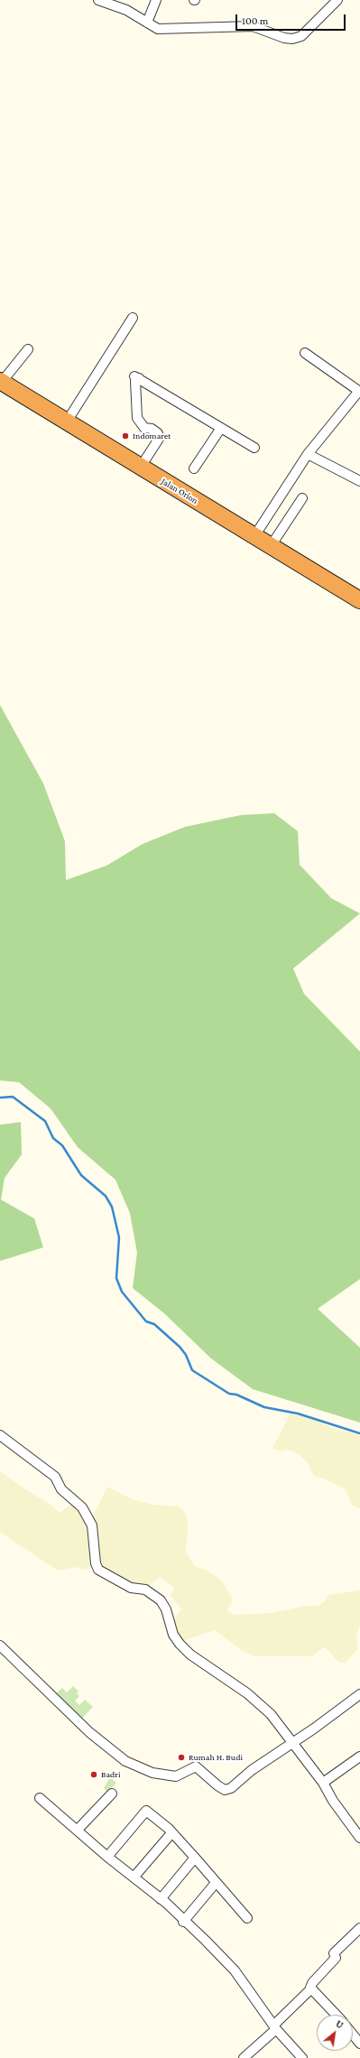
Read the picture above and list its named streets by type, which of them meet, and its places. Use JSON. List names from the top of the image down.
{
  "streets": {
    "highway": ["Jalan Orion"]
  },
  "places": ["Indomaret", "Rumah H. Budi", "Badri"],
  "scale_bar": "100 m",
  "north": "top right"
}
